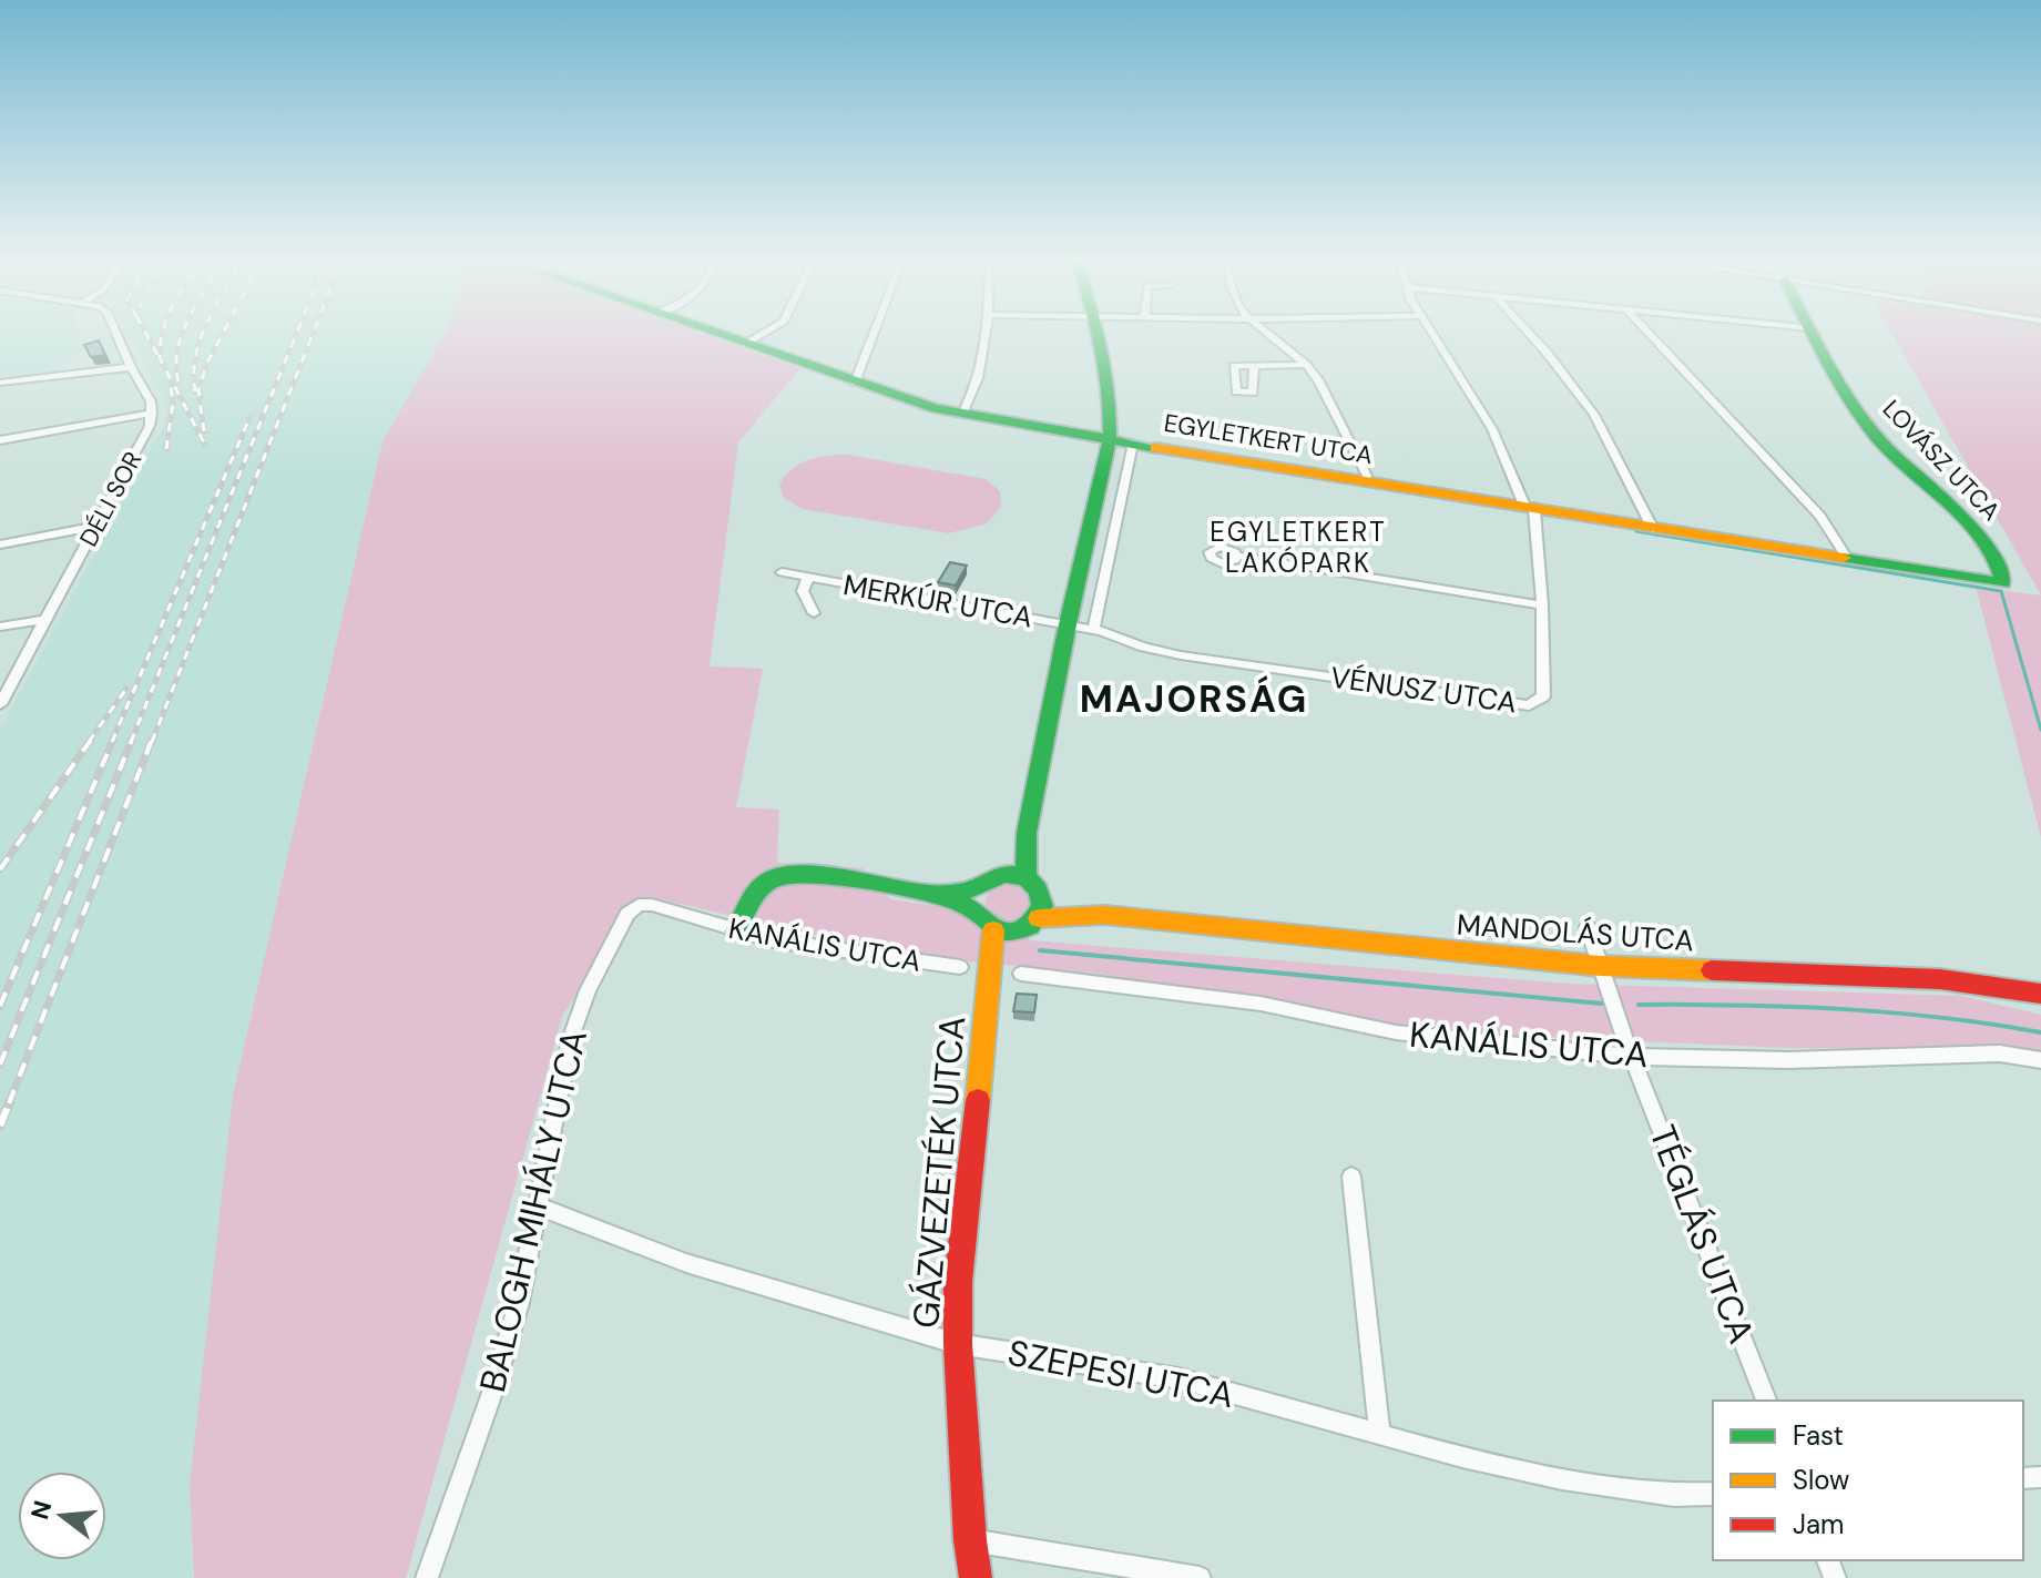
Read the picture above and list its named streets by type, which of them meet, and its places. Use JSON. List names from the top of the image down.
{
  "streets": {
    "street": [
      "EGYLETKERT UTCA",
      "LOVÁSZ UTCA",
      "DÉLI SOR",
      "MERKÚR UTCA",
      "VÉNUSZ UTCA",
      "MANDOLÁS UTCA",
      "KANÁLIS UTCA",
      "GÁZVEZETÉK UTCA",
      "BALOGH MIHÁLY UTCA",
      "TÉGLÁS UTCA",
      "SZEPESI UTCA"
    ]
  },
  "crossings": [
    ["EGYLETKERT UTCA", "LOVÁSZ UTCA"],
    ["EGYLETKERT UTCA", "VÉNUSZ UTCA"],
    ["MERKÚR UTCA", "VÉNUSZ UTCA"],
    ["MANDOLÁS UTCA", "GÁZVEZETÉK UTCA"],
    ["MANDOLÁS UTCA", "TÉGLÁS UTCA"],
    ["KANÁLIS UTCA", "BALOGH MIHÁLY UTCA"],
    ["KANÁLIS UTCA", "TÉGLÁS UTCA"],
    ["GÁZVEZETÉK UTCA", "SZEPESI UTCA"],
    ["BALOGH MIHÁLY UTCA", "SZEPESI UTCA"]
  ],
  "districts": ["EGYLETKERT LAKÓPARK", "MAJORSÁG"],
  "legend": ["Fast", "Slow", "Jam"],
  "north": "left"
}
